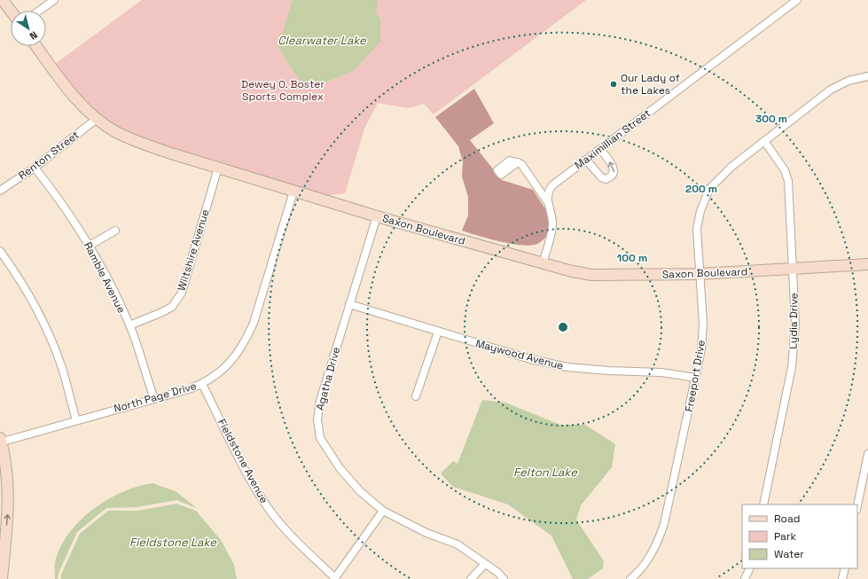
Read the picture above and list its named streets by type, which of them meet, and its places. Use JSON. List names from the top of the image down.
{
  "streets": {
    "main road": ["Saxon Boulevard"],
    "street": [
      "Maximillian Street",
      "Renton Street",
      "Wiltshire Avenue",
      "Ramble Avenue",
      "Lydia Drive",
      "Maywood Avenue",
      "Freeport Drive",
      "Agatha Drive",
      "North Page Drive",
      "Fieldstone Avenue"
    ]
  },
  "crossings": [
    ["Renton Street", "Saxon Boulevard"],
    ["Renton Street", "Ramble Avenue"],
    ["Saxon Boulevard", "Wiltshire Avenue"],
    ["Saxon Boulevard", "Lydia Drive"],
    ["Saxon Boulevard", "Freeport Drive"],
    ["Saxon Boulevard", "Agatha Drive"],
    ["Saxon Boulevard", "North Page Drive"],
    ["Wiltshire Avenue", "Ramble Avenue"],
    ["Ramble Avenue", "North Page Drive"],
    ["Lydia Drive", "Freeport Drive"],
    ["Maywood Avenue", "Freeport Drive"],
    ["Maywood Avenue", "Agatha Drive"],
    ["North Page Drive", "Fieldstone Avenue"]
  ],
  "water": ["Clearwater Lake", "Felton Lake", "Fieldstone Lake"],
  "parks": ["Dewey O. Boster Sports Complex"],
  "places": ["Our Lady of the Lakes"],
  "legend": ["Road", "Park", "Water"],
  "north": "bottom right",
  "rings": ["300 m", "200 m", "100 m"]
}
